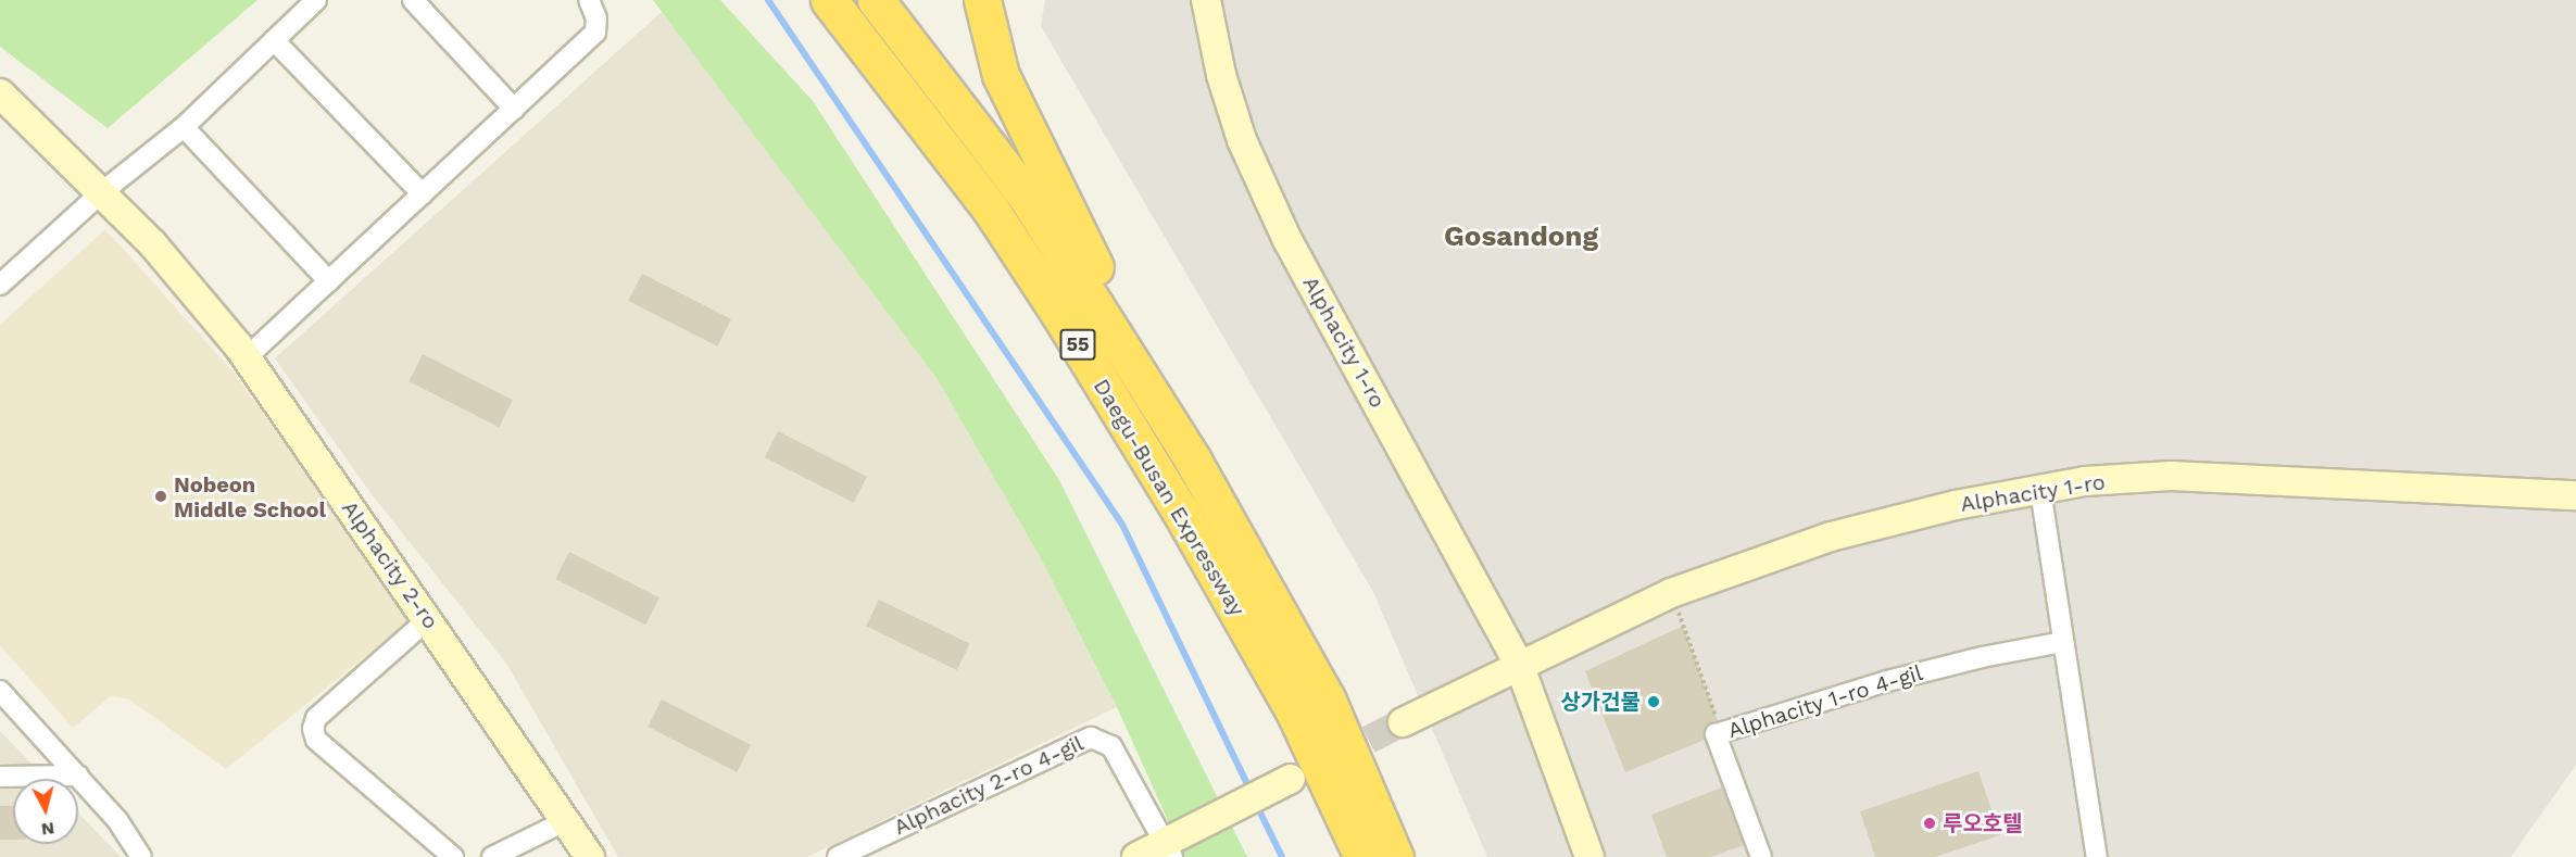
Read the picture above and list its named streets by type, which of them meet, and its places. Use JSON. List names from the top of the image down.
{
  "streets": {
    "highway": ["55", "Daegu-Busan Expressway"],
    "street": [
      "Alphacity 1-ro",
      "Alphacity 2-ro",
      "Alphacity 1-ro 4-gil",
      "Alphacity 2-ro 4-gil"
    ]
  },
  "districts": ["Gosandong"],
  "places": ["Nobeon Middle School", "상가건물", "루오호텔"],
  "north": "bottom"
}
